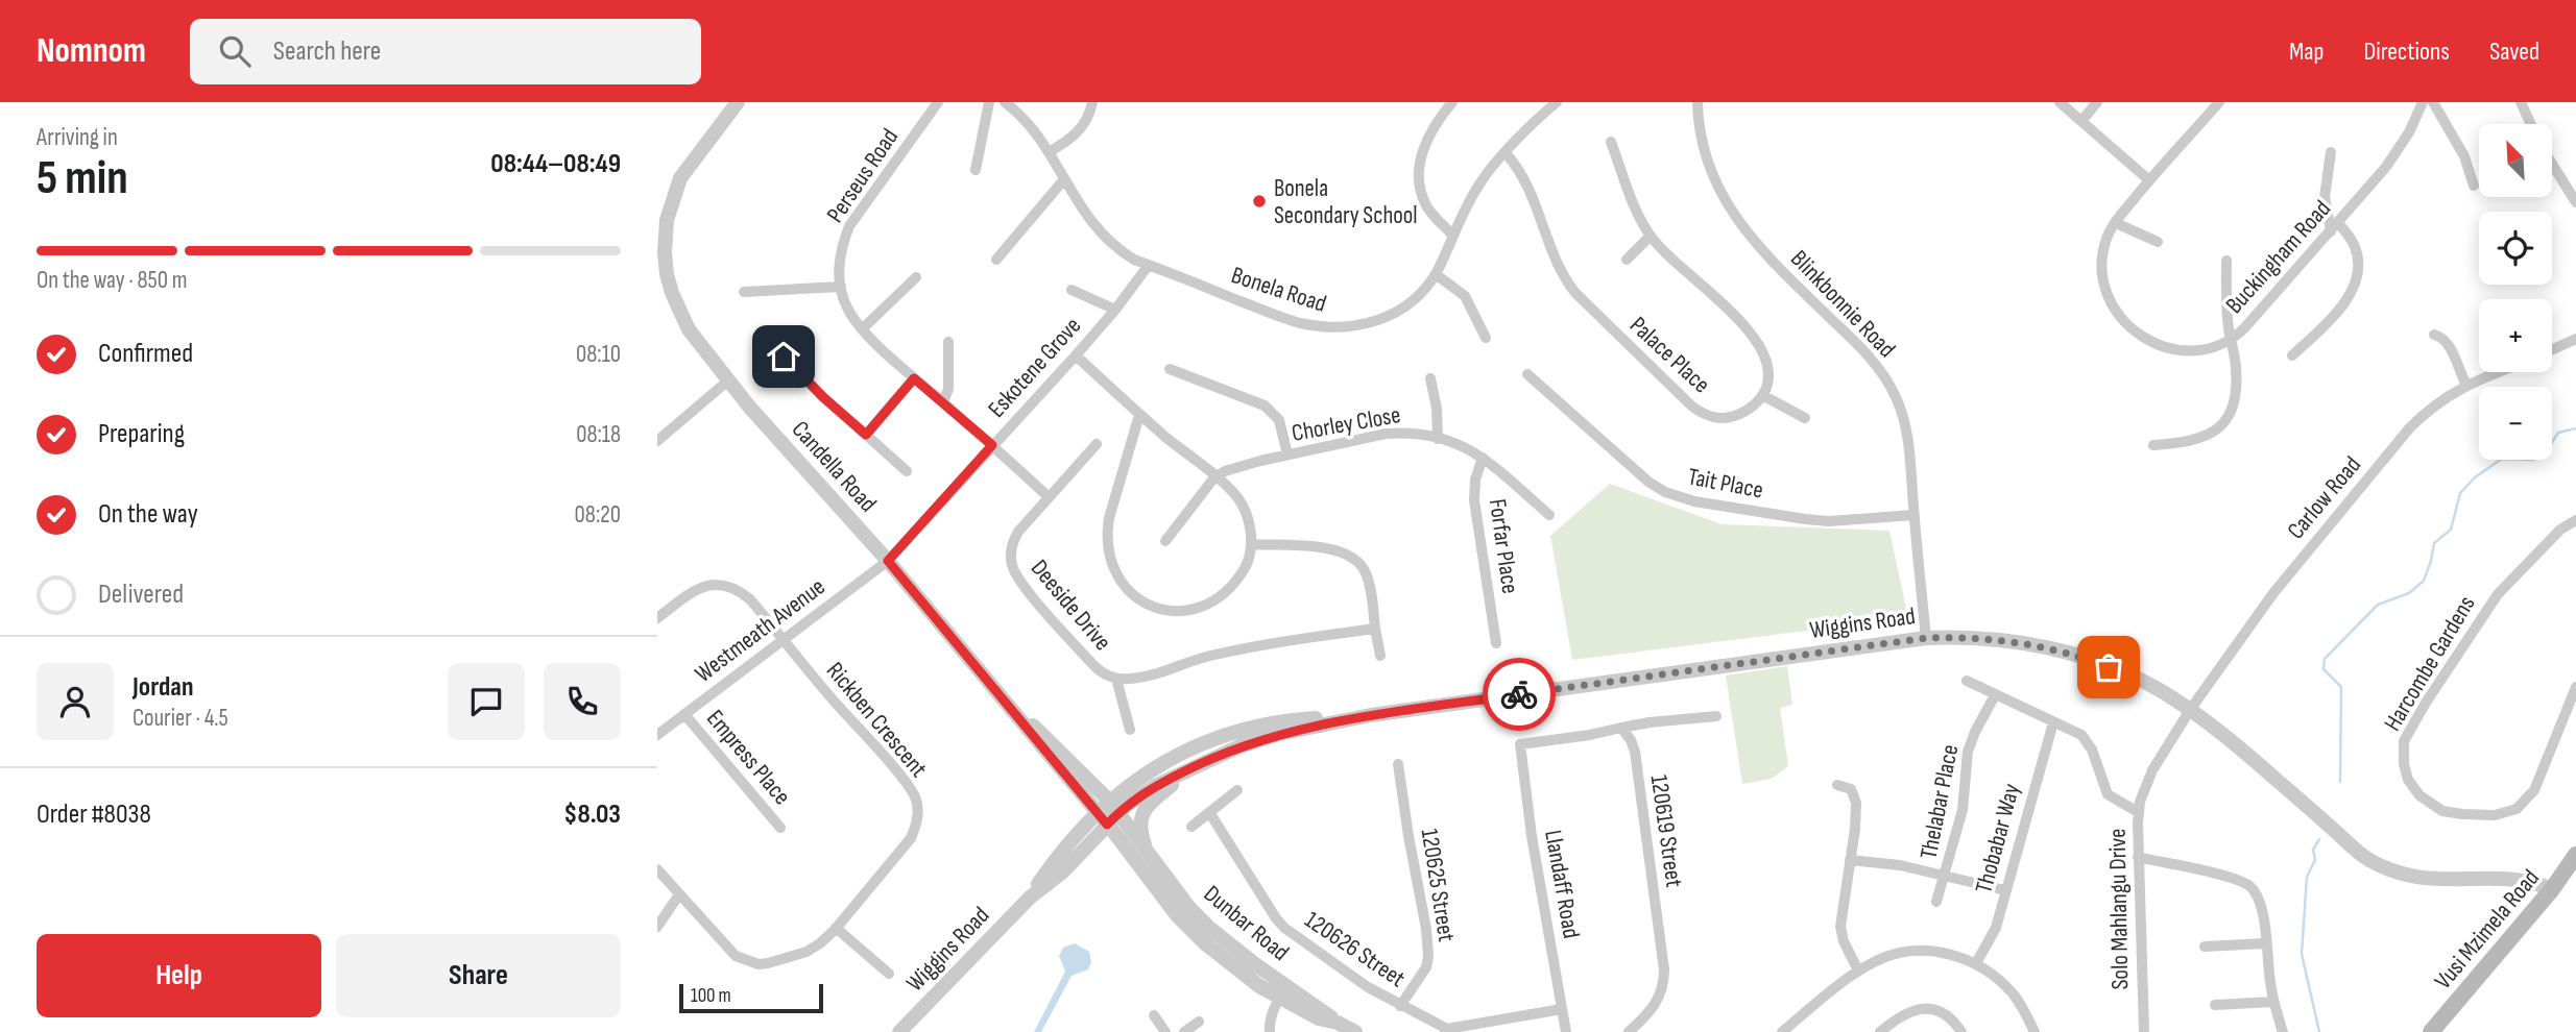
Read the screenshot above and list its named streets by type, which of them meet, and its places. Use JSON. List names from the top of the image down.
{
  "streets": {
    "main road": ["Vusi Mzimela Road"],
    "street": [
      "Perseus Road",
      "Buckingham Road",
      "Bonela Road",
      "Blinkbonnie Road",
      "Palace Place",
      "Eskotene Grove",
      "Chorley Close",
      "Candella Road",
      "Tait Place",
      "Carlow Road",
      "Forfar Place",
      "Deeside Drive",
      "Wiggins Road",
      "Westmeath Avenue",
      "Harcombe Gardens",
      "Rickben Crescent",
      "Empress Place",
      "Thelabar Place",
      "120619 Street",
      "Thobabar Way",
      "Llandaff Road",
      "120625 Street",
      "Solo Mahlangu Drive",
      "Dunbar Road",
      "120626 Street"
    ]
  },
  "crossings": [
    ["Perseus Road", "Eskotene Grove"],
    ["Perseus Road", "Deeside Drive"],
    ["Bonela Road", "Palace Place"],
    ["Bonela Road", "Eskotene Grove"],
    ["Blinkbonnie Road", "Tait Place"],
    ["Blinkbonnie Road", "Wiggins Road"],
    ["Eskotene Grove", "Candella Road"],
    ["Eskotene Grove", "Westmeath Avenue"],
    ["Chorley Close", "Forfar Place"],
    ["Candella Road", "Wiggins Road"],
    ["Candella Road", "Westmeath Avenue"],
    ["Candella Road", "Dunbar Road"],
    ["Carlow Road", "Wiggins Road"],
    ["Carlow Road", "Solo Mahlangu Drive"],
    ["Wiggins Road", "Solo Mahlangu Drive"],
    ["Wiggins Road", "Dunbar Road"],
    ["Wiggins Road", "Vusi Mzimela Road"],
    ["Westmeath Avenue", "Rickben Crescent"],
    ["Westmeath Avenue", "Empress Place"],
    ["Thelabar Place", "Thobabar Way"],
    ["120619 Street", "Llandaff Road"],
    ["120625 Street", "120626 Street"]
  ],
  "places": ["Bonela Secondary School"],
  "scale_bar": "100 m",
  "north": "top left",
  "page": {
    "header": "Nomnom",
    "search": "Search here",
    "nav": ["Map", "Directions", "Saved"],
    "heading": ["5 min", "Arriving in", "08:44–08:49"],
    "panel": [
      "Jordan",
      "Courier · 4.5",
      "Order #8038",
      "$8.03"
    ],
    "map_buttons": ["+", "−"],
    "bar": "On the way · 850 m",
    "list": [
      ["Confirmed", "08:10"],
      ["Preparing", "08:18"],
      ["On the way", "08:20"],
      "Delivered"
    ],
    "buttons": ["Help", "Share"],
    "scale": "100 m"
  }
}
